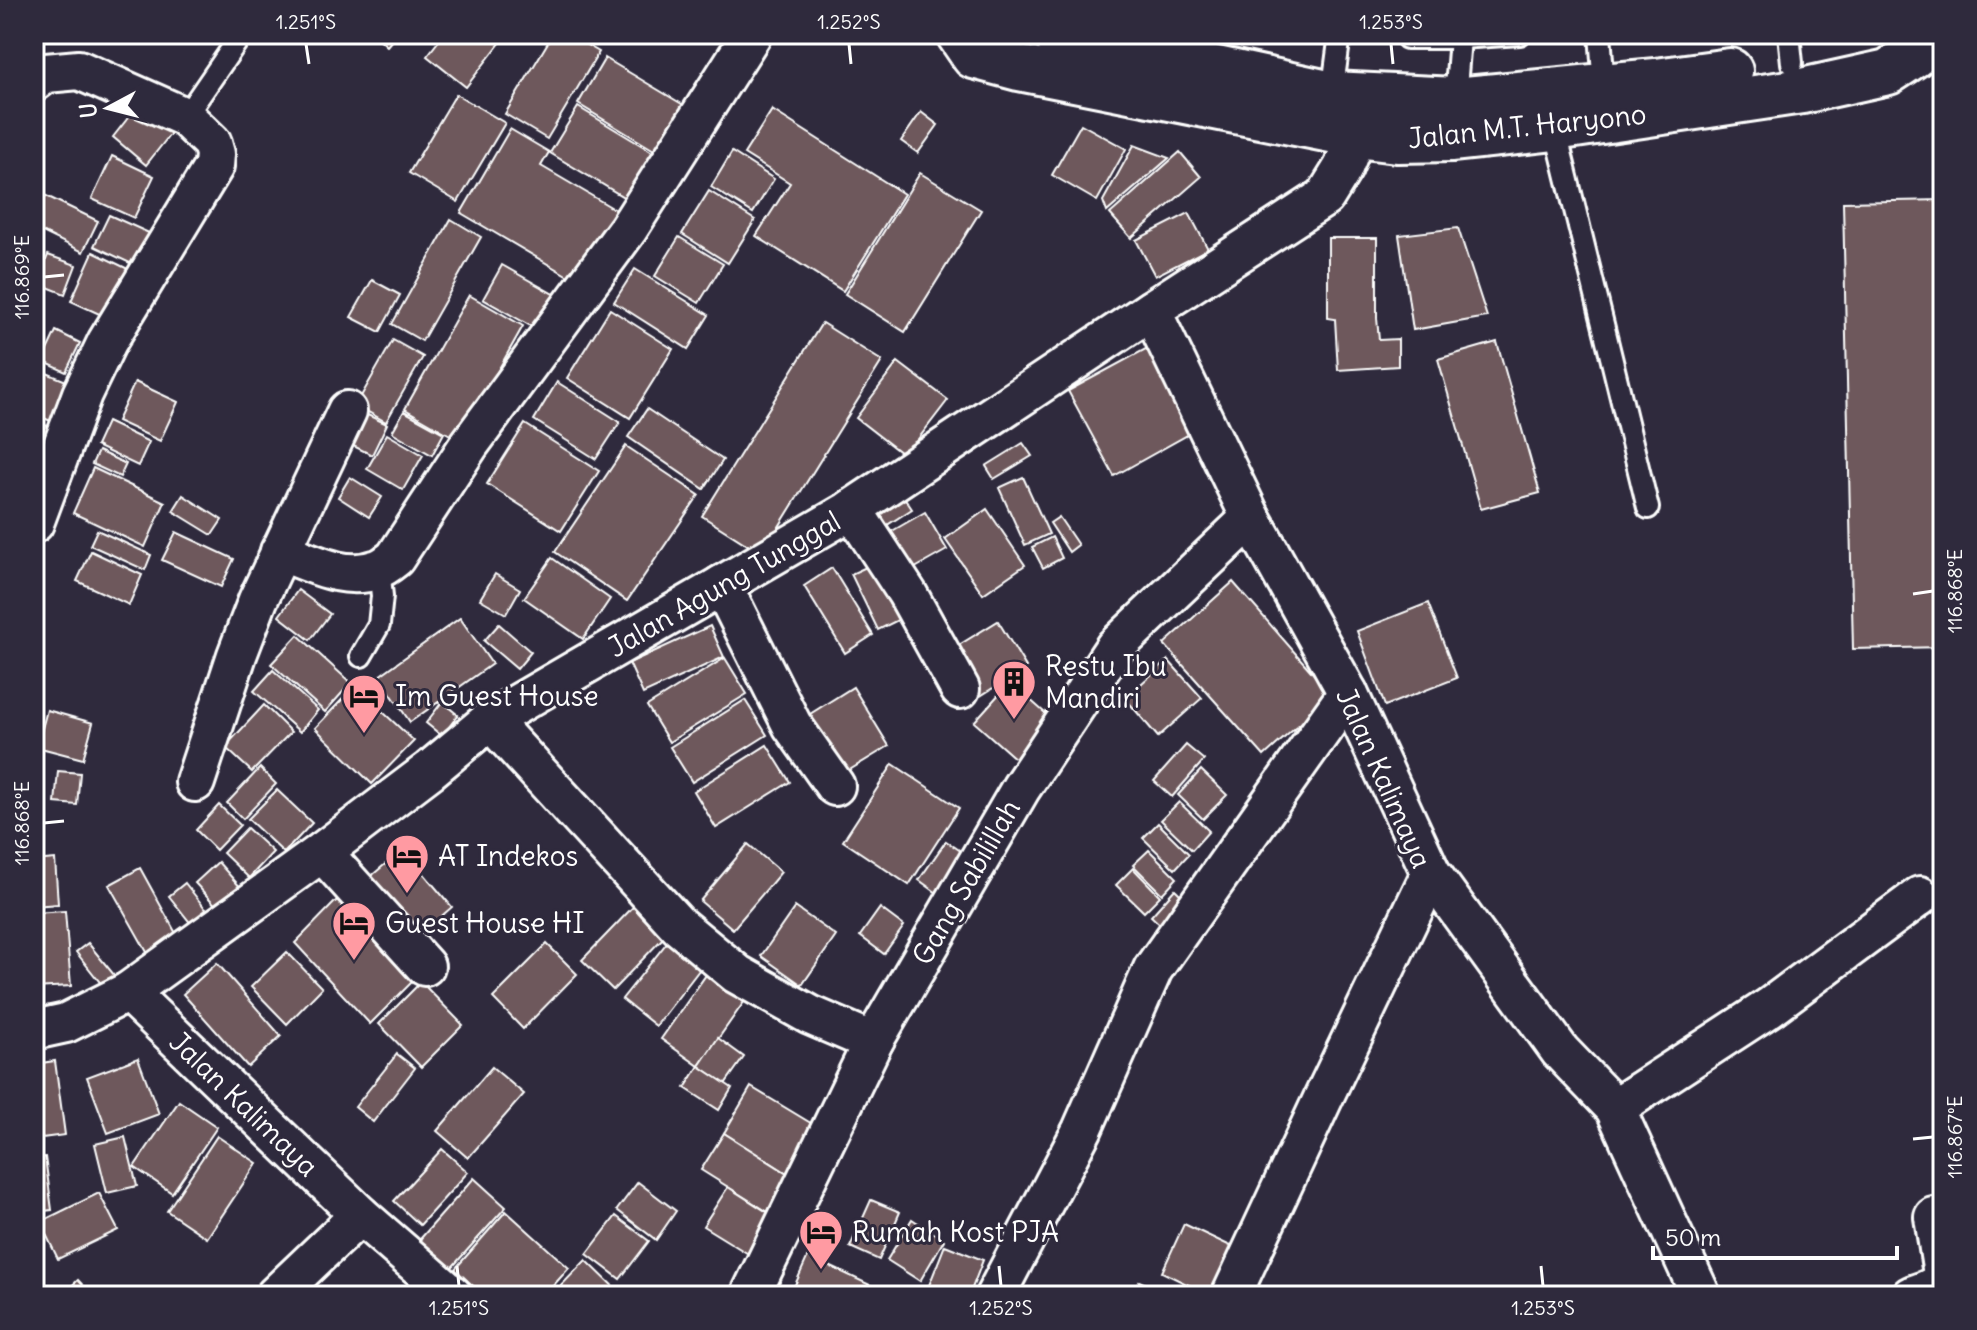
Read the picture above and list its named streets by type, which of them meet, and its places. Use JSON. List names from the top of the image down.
{
  "streets": {
    "main road": ["Jalan M.T. Haryono"],
    "street": ["Jalan Agung Tunggal", "Jalan Kalimaya", "Gang Sabilillah"]
  },
  "crossings": [
    ["Jalan M.T. Haryono", "Jalan Agung Tunggal"],
    ["Jalan Agung Tunggal", "Jalan Kalimaya"],
    ["Jalan Kalimaya", "Gang Sabilillah"]
  ],
  "places": {
    "building": ["Restu Ibu Mandiri"],
    "hotel": [
      "Im Guest House",
      "AT Indekos",
      "Guest House HI",
      "Rumah Kost PJA"
    ]
  },
  "scale_bar": "50 m",
  "north": "left",
  "coordinates": [
    "1.251°S",
    "1.252°S",
    "1.253°S",
    "116.869°E",
    "116.868°E",
    "116.867°E"
  ]
}
